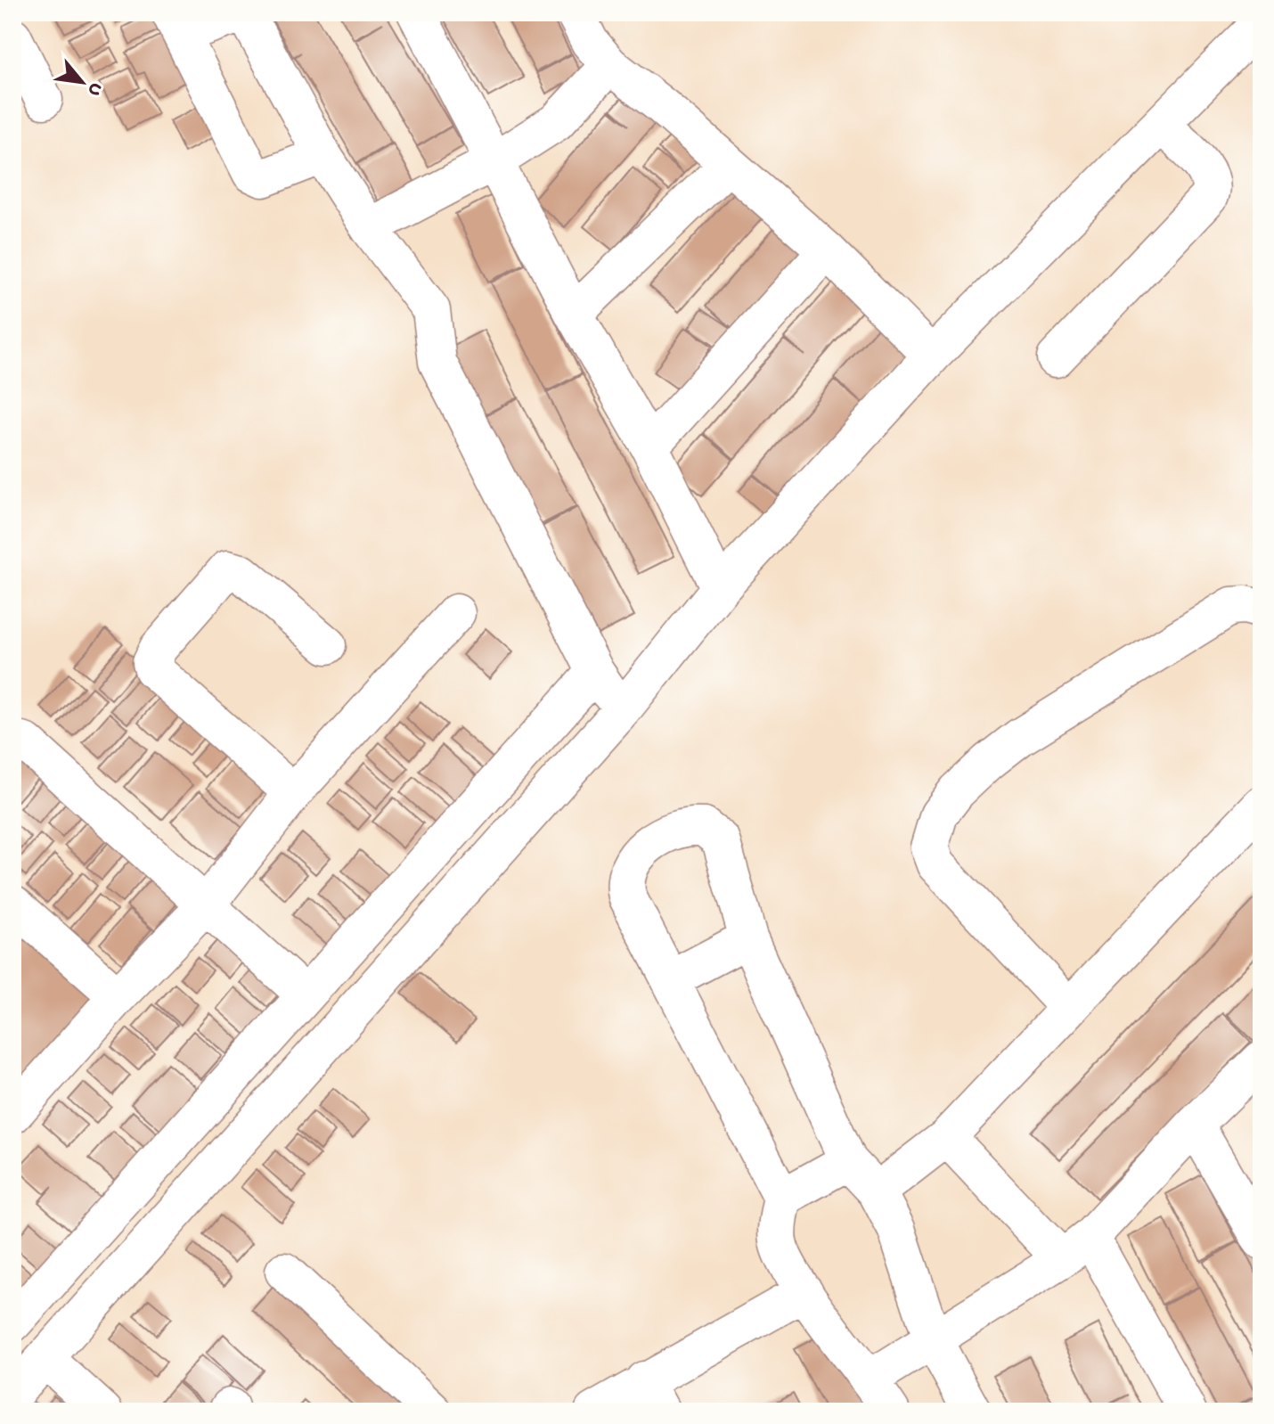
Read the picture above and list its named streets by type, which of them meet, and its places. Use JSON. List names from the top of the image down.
{
  "north": "bottom right"
}
